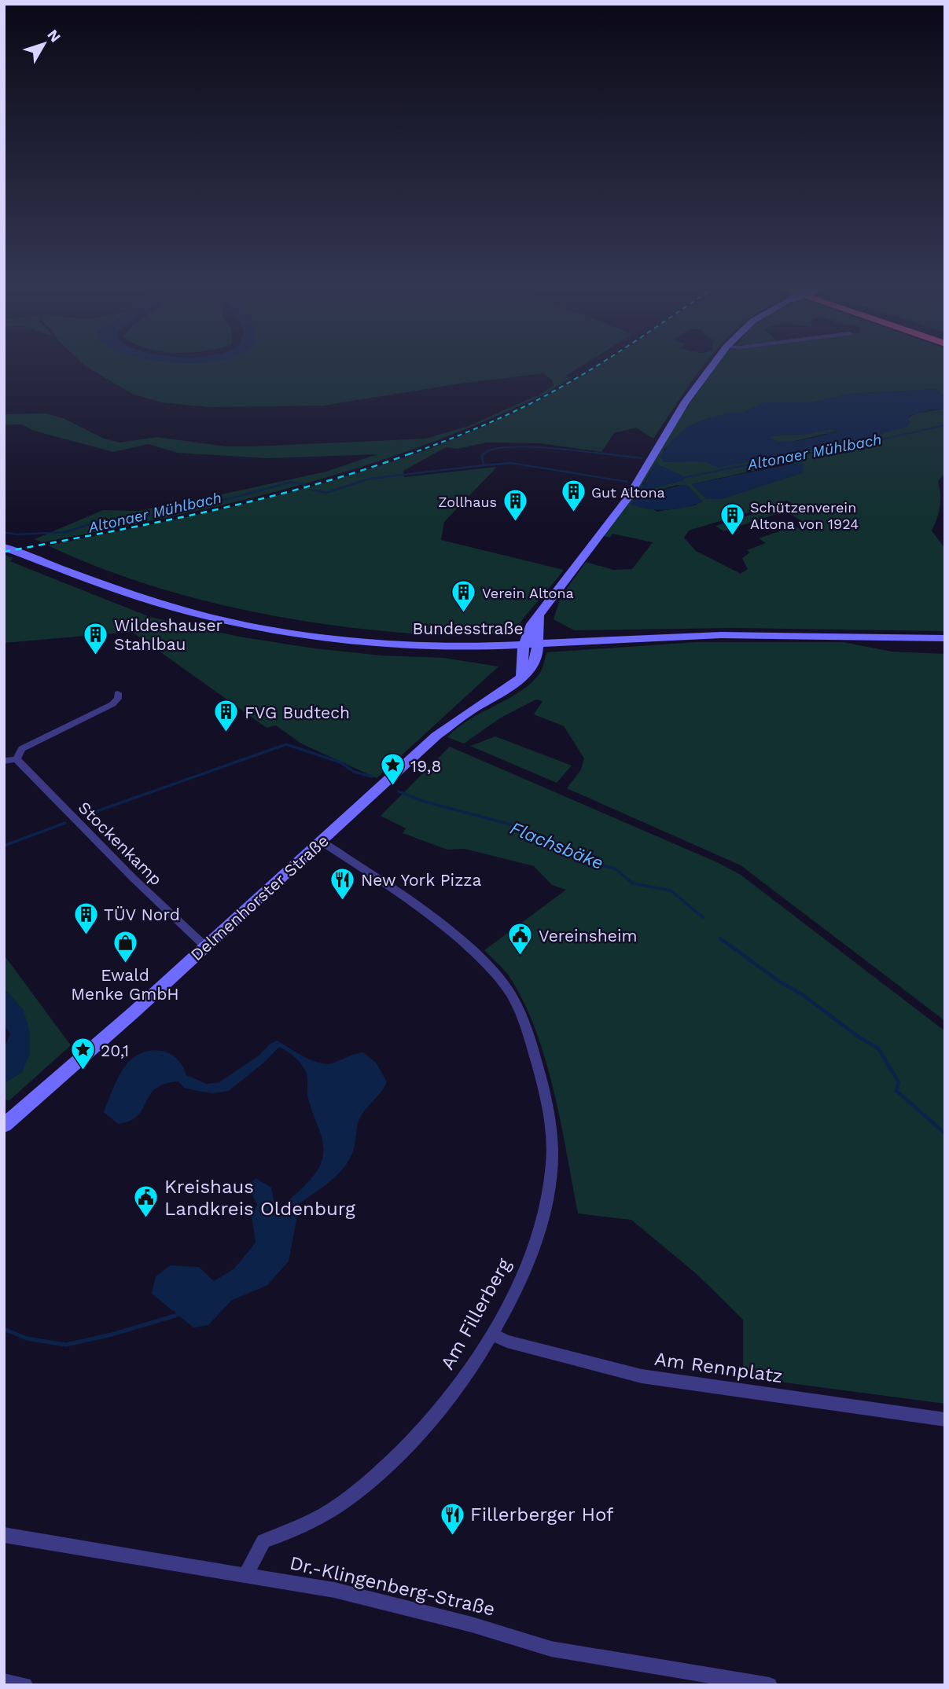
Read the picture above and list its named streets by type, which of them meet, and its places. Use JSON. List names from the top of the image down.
{
  "streets": {
    "main road": ["Bundesstraße", "Delmenhorster Straße"],
    "street": [
      "Stockenkamp",
      "Am Fillerberg",
      "Am Rennplatz",
      "Dr.-Klingenberg-Straße"
    ]
  },
  "crossings": [
    ["Bundesstraße", "Delmenhorster Straße"],
    ["Stockenkamp", "Delmenhorster Straße"],
    ["Delmenhorster Straße", "Am Fillerberg"],
    ["Am Fillerberg", "Am Rennplatz"],
    ["Am Fillerberg", "Dr.-Klingenberg-Straße"]
  ],
  "water": ["Altonaer Mühlbach", "Flachsbäke"],
  "places": {
    "building": [
      "Gut Altona",
      "Zollhaus",
      "Schützenverein Altona von 1924",
      "Verein Altona",
      "Wildeshauser Stahlbau",
      "FVG Budtech",
      "TÜV Nord"
    ],
    "place": ["19,8", "20,1"],
    "restaurant": ["New York Pizza", "Fillerberger Hof"],
    "public building": ["Vereinsheim", "Kreishaus Landkreis Oldenburg"],
    "shop": ["Ewald Menke GmbH"]
  },
  "north": "top right"
}
